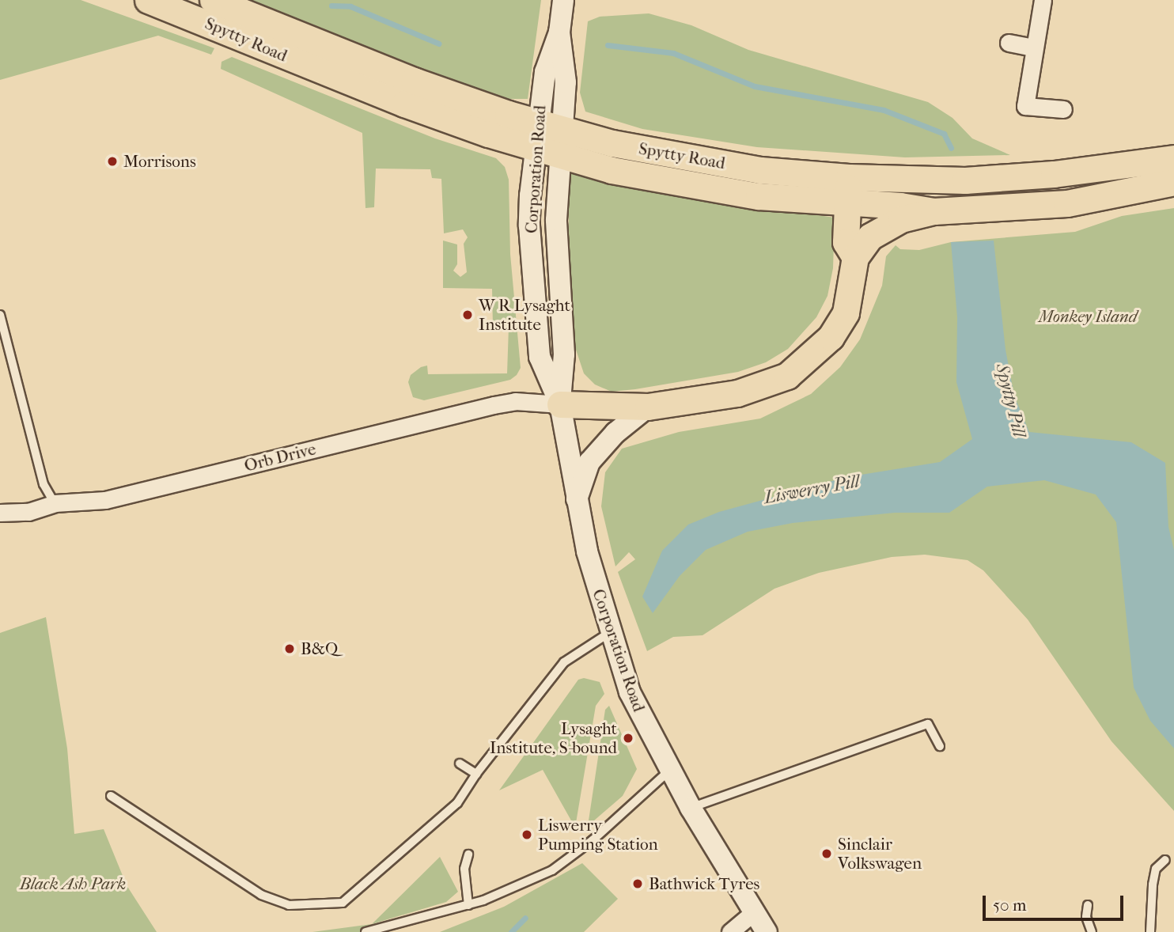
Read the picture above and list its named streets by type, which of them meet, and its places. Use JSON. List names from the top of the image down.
{
  "streets": {
    "main road": ["Spytty Road"],
    "street": ["Corporation Road", "Orb Drive"]
  },
  "crossings": [
    ["Spytty Road", "Corporation Road"],
    ["Corporation Road", "Orb Drive"]
  ],
  "water": ["Spytty Pill", "Liswerry Pill"],
  "parks": ["Monkey Island", "Black Ash Park"],
  "places": [
    "Morrisons",
    "W R Lysaght Institute",
    "B&Q",
    "Lysaght Institute, S-bound",
    "Liswerry Pumping Station",
    "Sinclair Volkswagen",
    "Bathwick Tyres"
  ],
  "scale_bar": "50 m"
}
